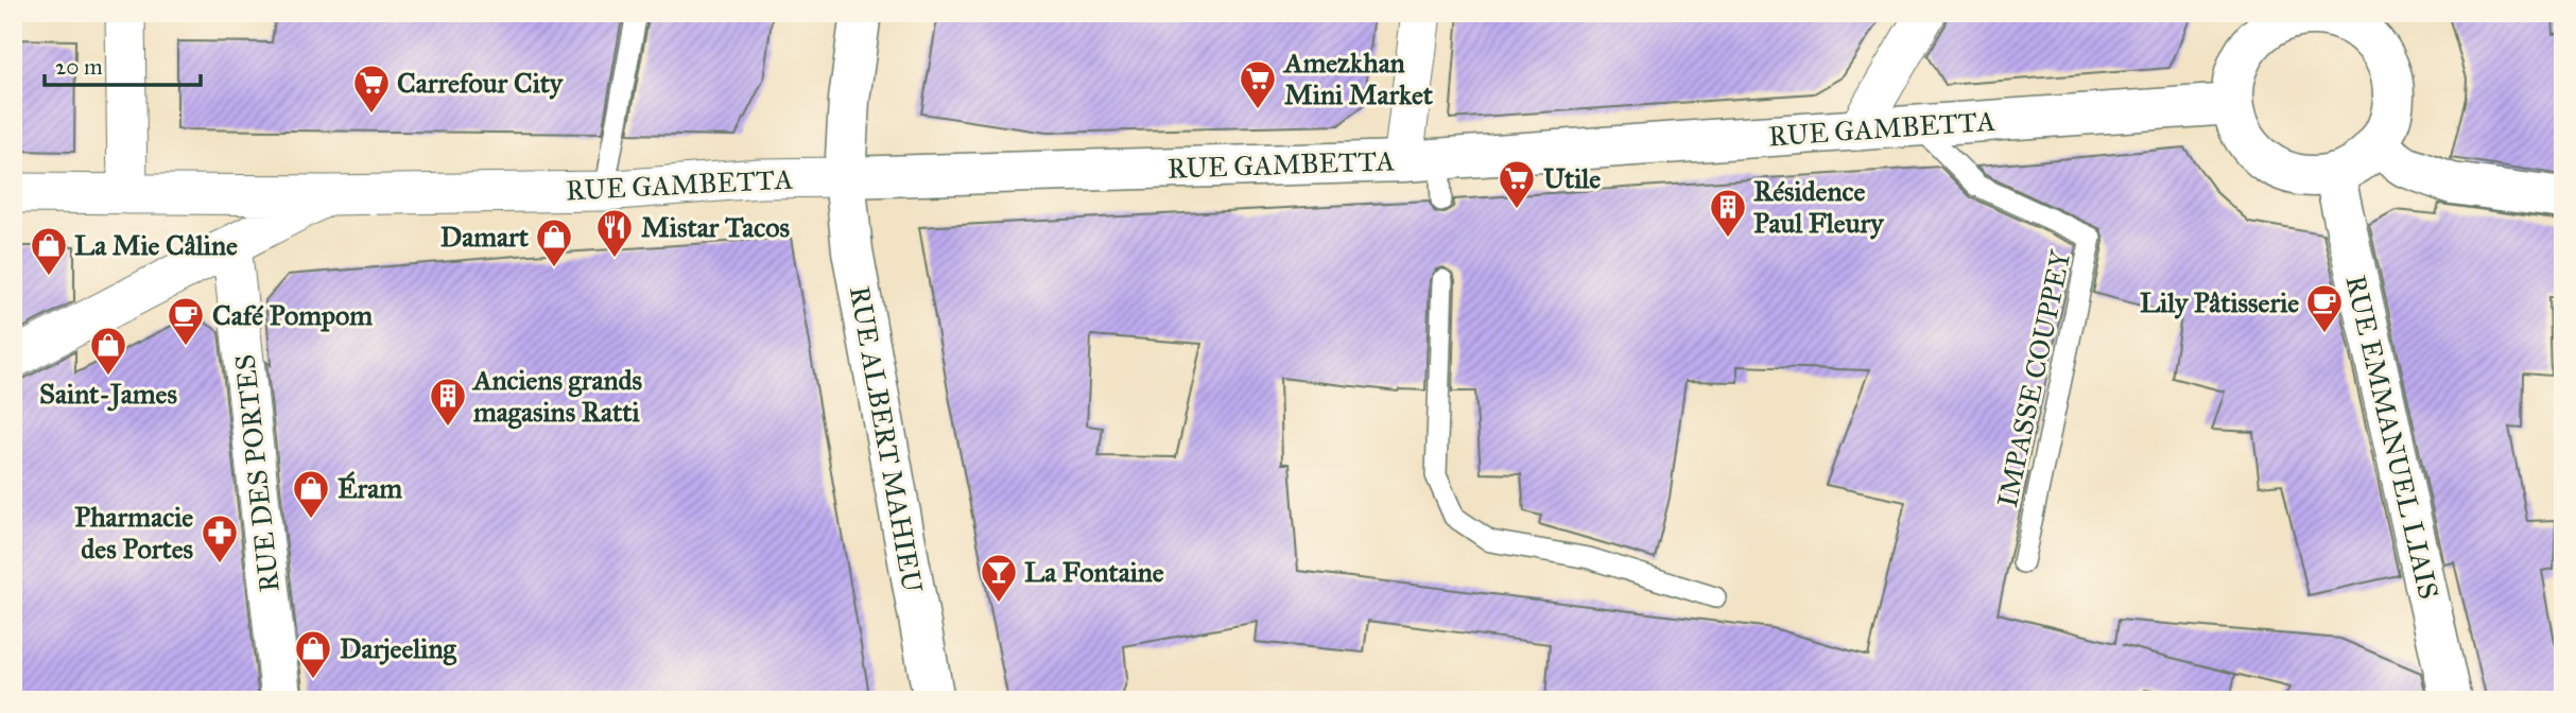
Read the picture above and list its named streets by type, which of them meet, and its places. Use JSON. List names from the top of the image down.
{
  "streets": {
    "street": [
      "RUE GAMBETTA",
      "RUE EMMANUEL LIAIS",
      "RUE ALBERT MAHIEU",
      "RUE DES PORTES"
    ],
    "lane": ["IMPASSE COUPPEY"]
  },
  "crossings": [
    ["RUE GAMBETTA", "IMPASSE COUPPEY"],
    ["RUE GAMBETTA", "RUE EMMANUEL LIAIS"],
    ["RUE GAMBETTA", "RUE ALBERT MAHIEU"]
  ],
  "places": {
    "supermarket": ["Amezkhan Mini Market", "Carrefour City", "Utile"],
    "building": ["Résidence Paul Fleury", "Anciens grands magasins Ratti"],
    "restaurant": ["Mistar Tacos"],
    "shop": [
      "Damart",
      "La Mie Câline",
      "Saint-James",
      "Éram",
      "Darjeeling"
    ],
    "cafe": ["Lily Pâtisserie", "Café Pompom"],
    "pharmacy": ["Pharmacie des Portes"],
    "bar": ["La Fontaine"]
  },
  "scale_bar": "20 m"
}
